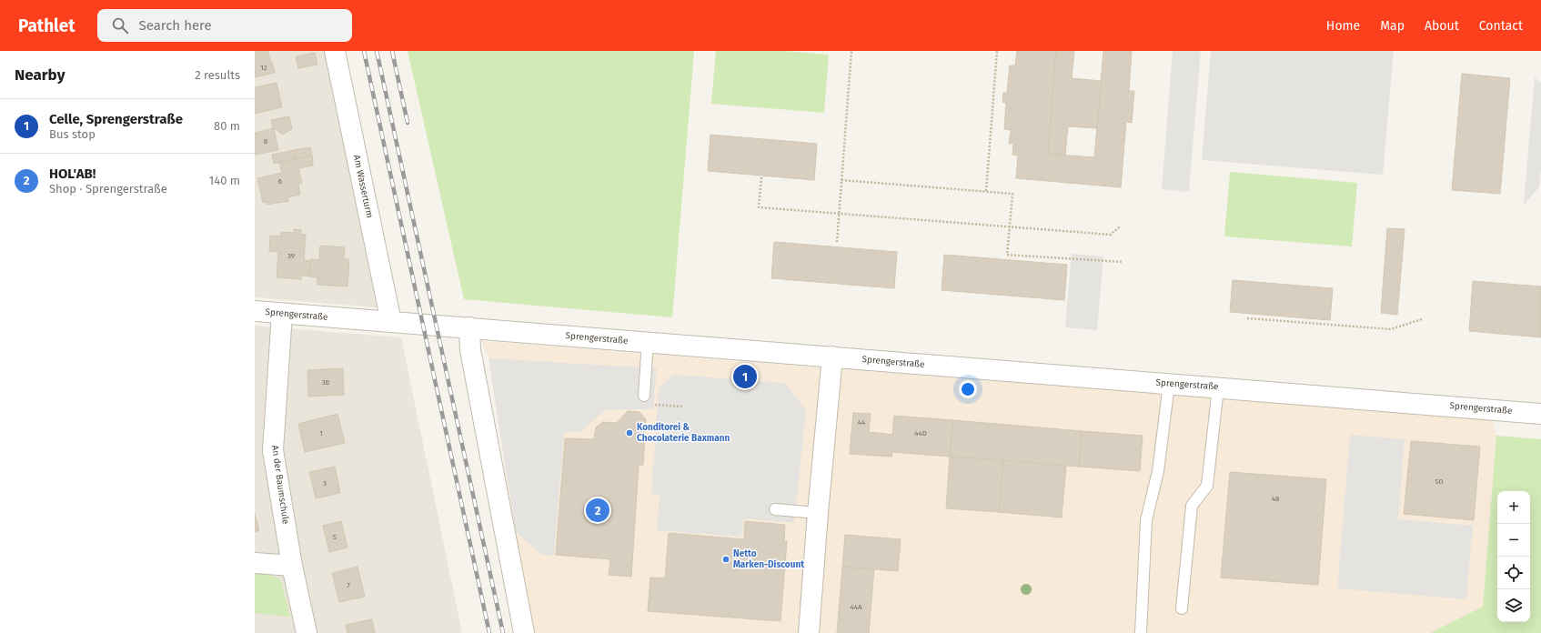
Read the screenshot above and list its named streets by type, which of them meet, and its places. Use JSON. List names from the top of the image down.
{
  "streets": {
    "street": ["Am Wasserturm", "Sprengerstraße", "An der Baumschule"]
  },
  "crossings": [
    ["Am Wasserturm", "Sprengerstraße"],
    ["Sprengerstraße", "An der Baumschule"]
  ],
  "places": ["Konditorei & Chocolaterie Baxmann", "Netto Marken-Discount"],
  "house_numbers": [
    "12",
    "8",
    "6",
    "39",
    "36",
    "44",
    "1",
    "44D",
    "50",
    "3",
    "48",
    "5",
    "7",
    "44A"
  ],
  "page": {
    "header": "Pathlet",
    "search": "Search here",
    "nav": [
      "Home",
      "Map",
      "About",
      "Contact"
    ],
    "heading": ["Nearby", "2 results"],
    "list": [
      {
        "mark": "1",
        "name": "Celle, Sprengerstraße",
        "note": "Bus stop",
        "value": "80 m"
      },
      {
        "mark": "2",
        "name": "HOL'AB!",
        "note": "Shop · Sprengerstraße",
        "value": "140 m"
      }
    ],
    "pins": ["1", "2"],
    "map_buttons": ["+", "−"]
  }
}
